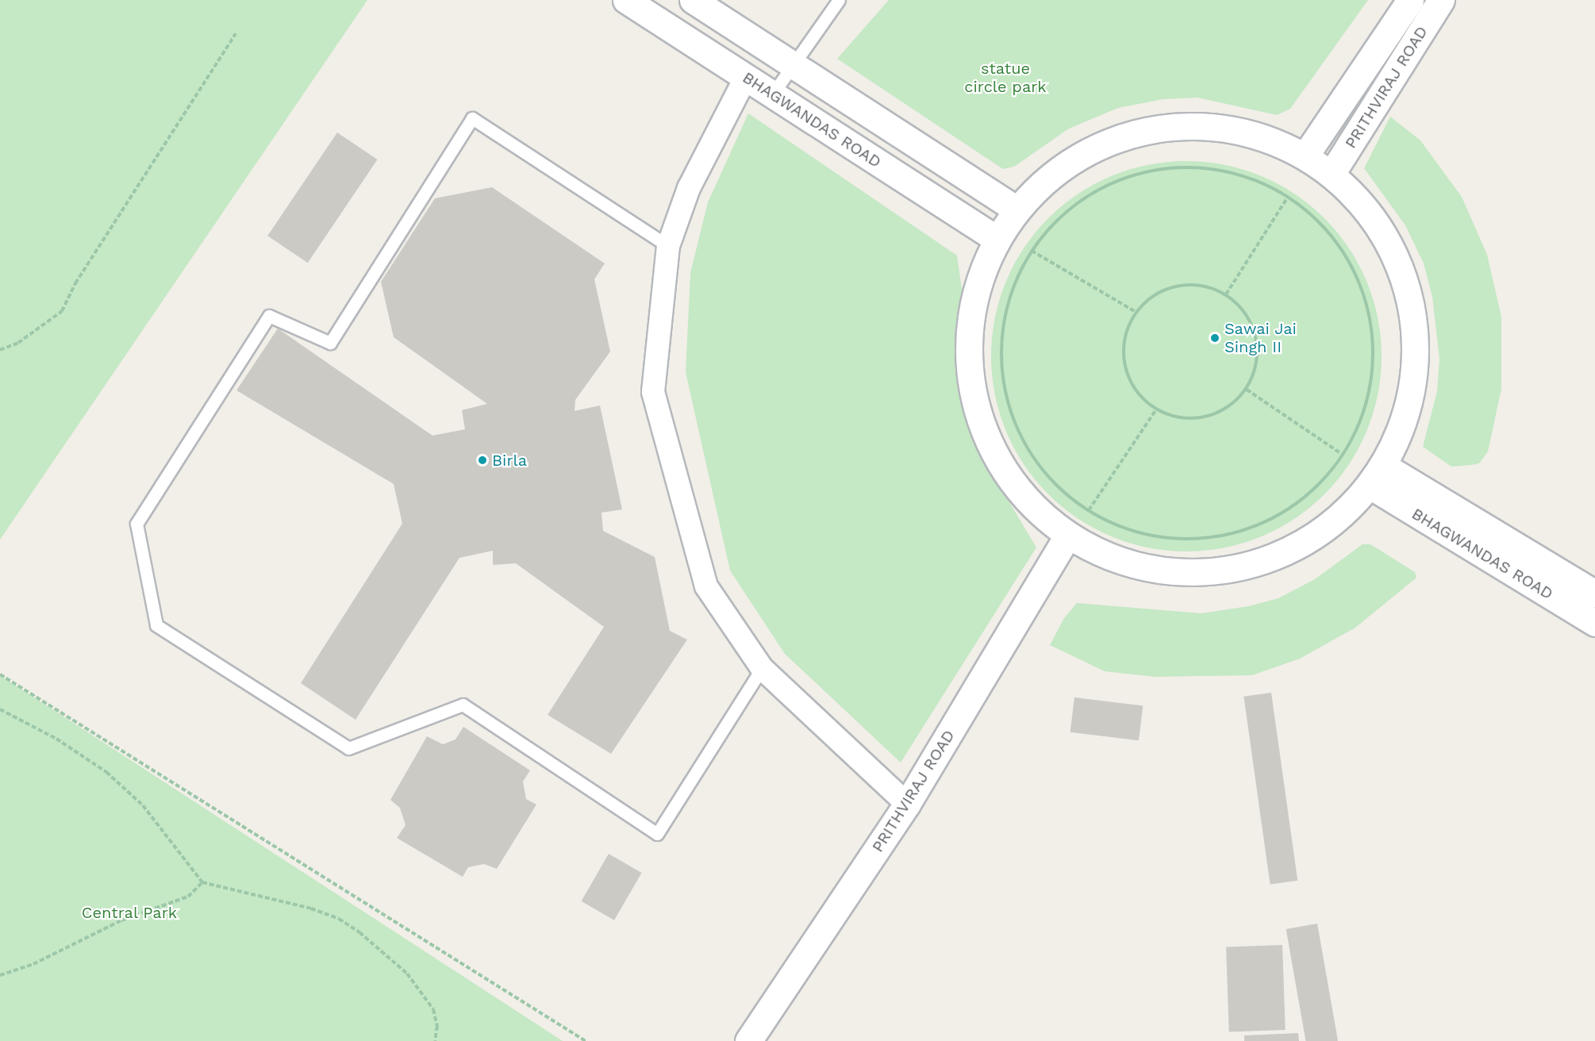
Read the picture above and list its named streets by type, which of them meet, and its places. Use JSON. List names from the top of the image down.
{
  "streets": {
    "street": ["PRITHVIRAJ ROAD", "BHAGWANDAS ROAD"]
  },
  "parks": ["statue circle park", "Central Park"],
  "places": ["Sawai Jai Singh II", "Birla"]
}
